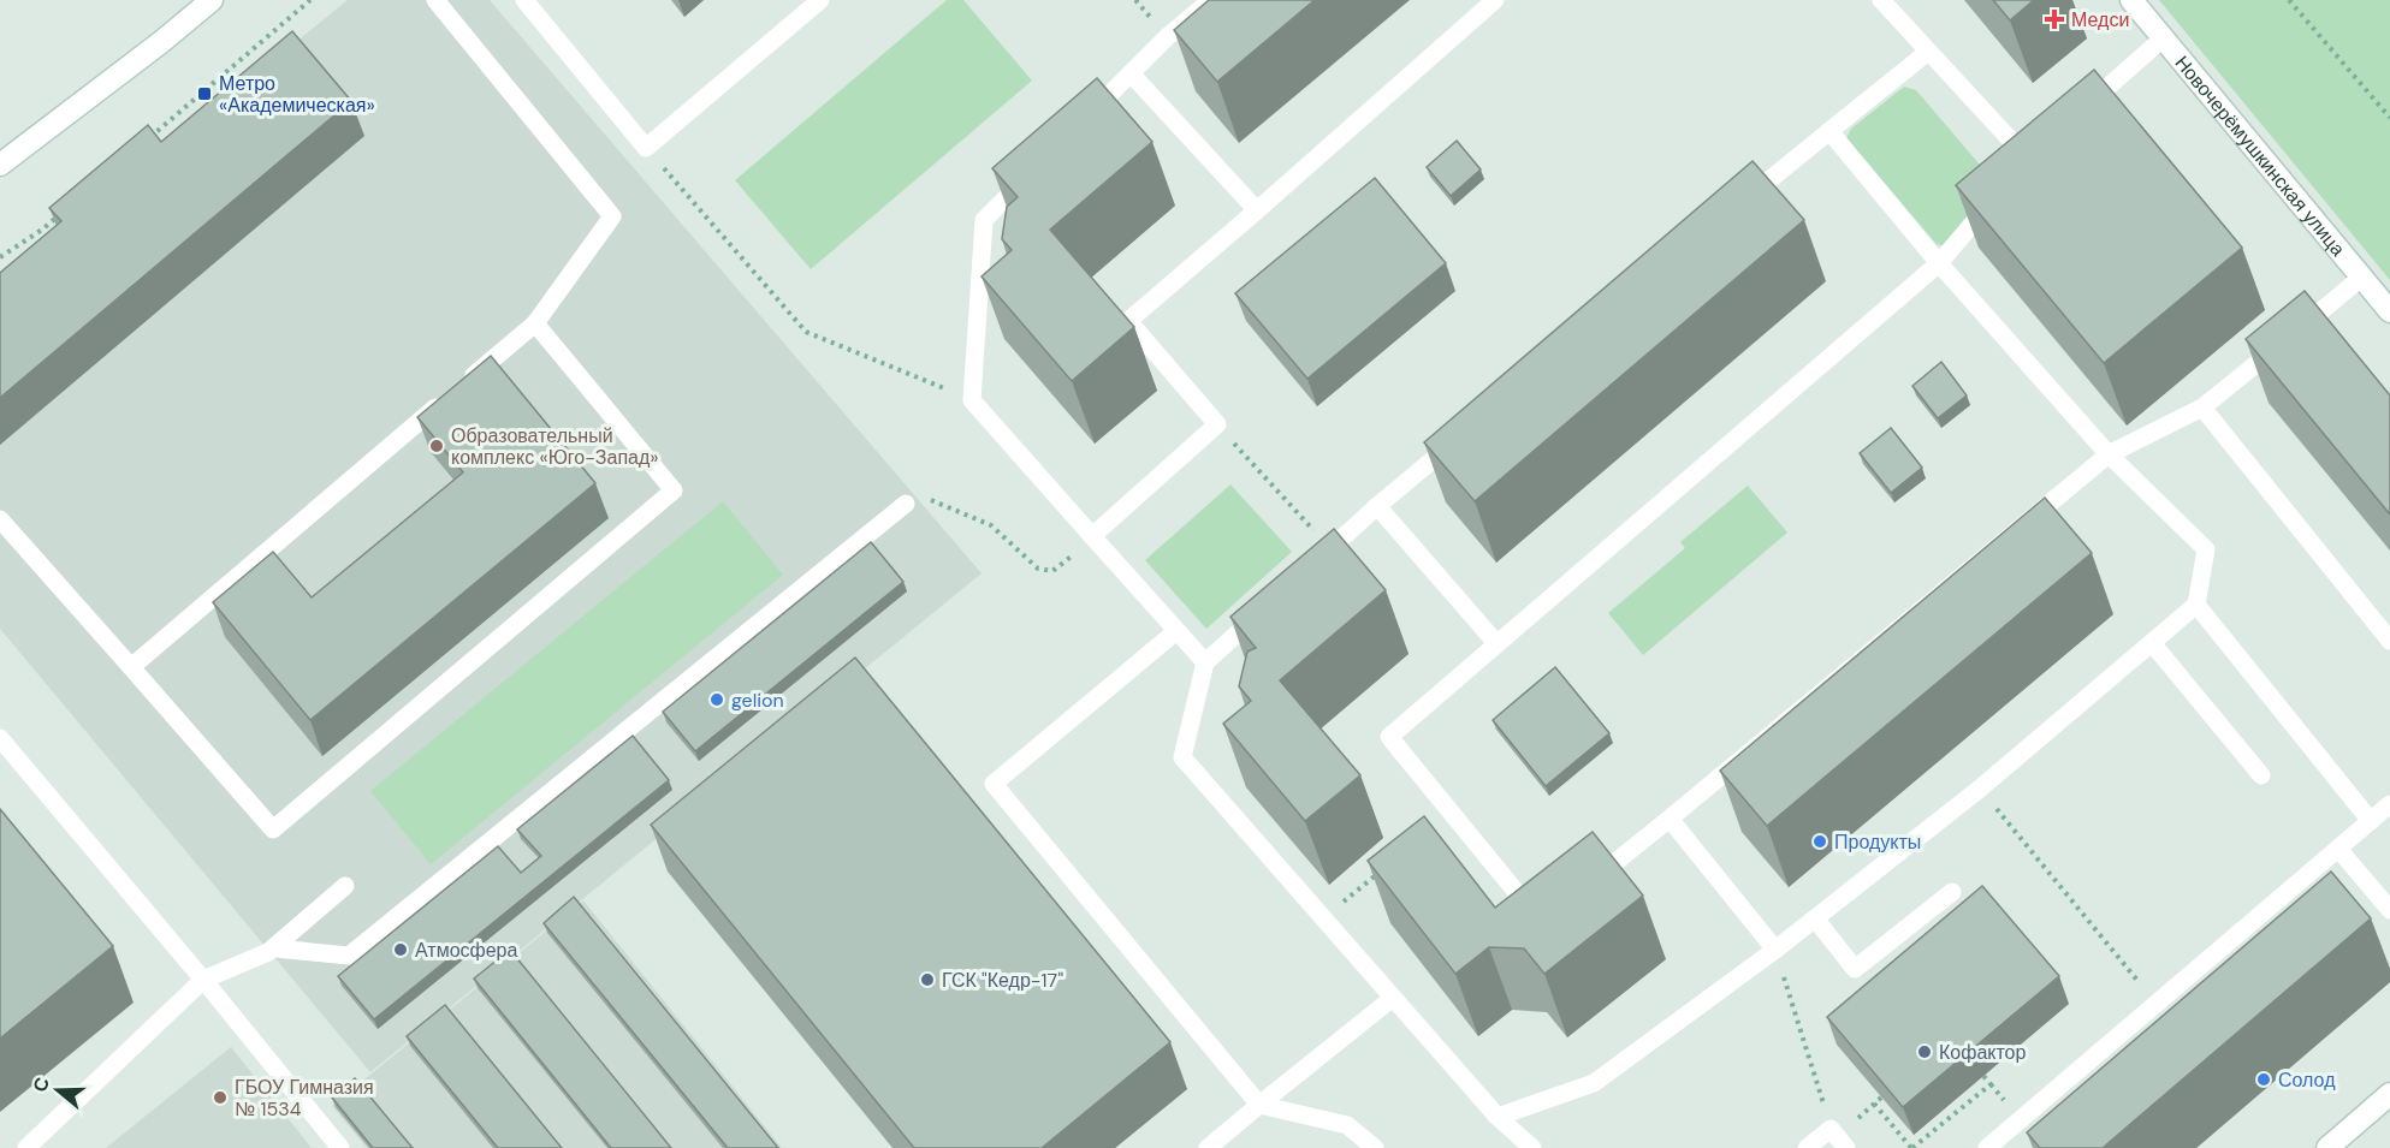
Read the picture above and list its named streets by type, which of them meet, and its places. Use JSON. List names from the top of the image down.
{
  "streets": {
    "street": ["Новочерёмушкинская улица"]
  },
  "places": {
    "health": ["Медси"],
    "transit": ["Метро «Академическая»"],
    "other": [
      "Образовательный комплекс «Юго-Запад»",
      "gelion",
      "Продукты",
      "Атмосфера",
      "ГСК \"Кедр-17\"",
      "Кофактор",
      "Солод",
      "ГБОУ Гимназия № 1534"
    ]
  },
  "north": "left"
}
